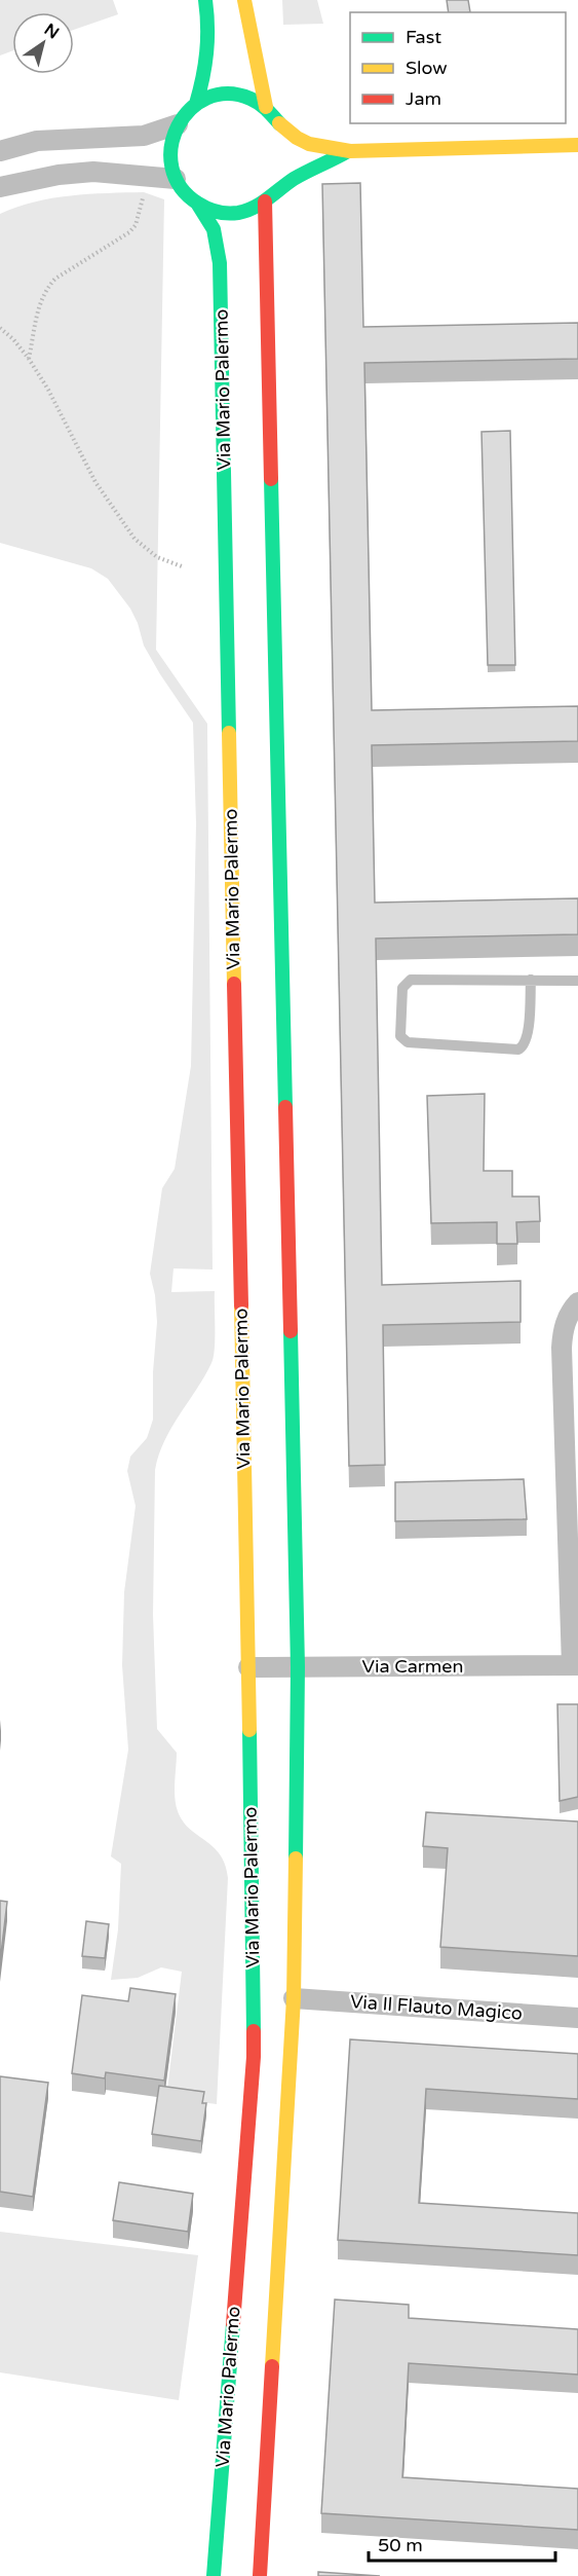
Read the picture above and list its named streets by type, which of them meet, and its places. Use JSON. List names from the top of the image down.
{
  "streets": {
    "street": ["Via Mario Palermo", "Via Carmen", "Via Il Flauto Magico"]
  },
  "crossings": [
    ["Via Mario Palermo", "Via Carmen"]
  ],
  "legend": ["Fast", "Slow", "Jam"],
  "scale_bar": "50 m",
  "north": "top right"
}
